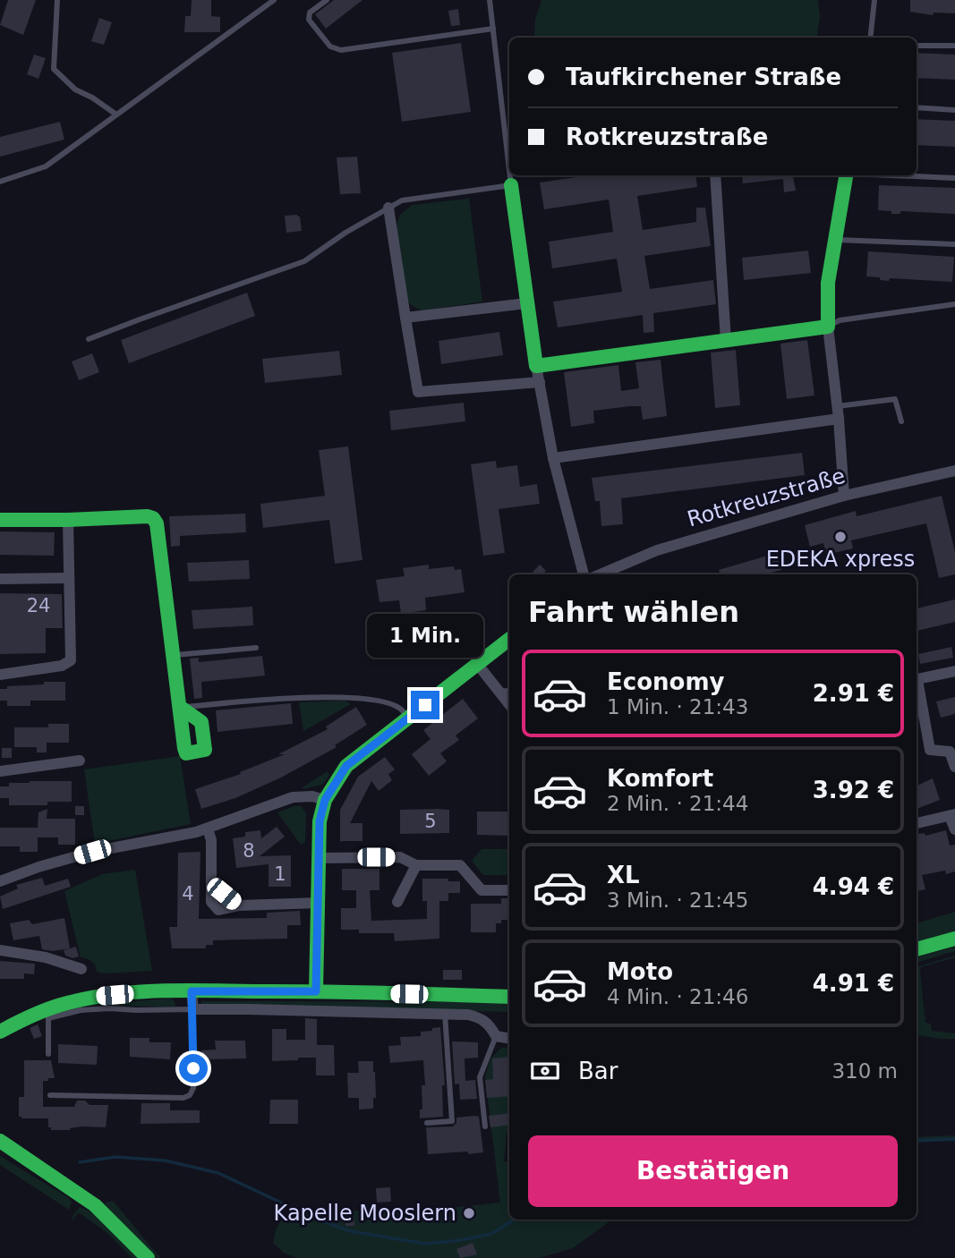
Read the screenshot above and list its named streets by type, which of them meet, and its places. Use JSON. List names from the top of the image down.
{
  "streets": {
    "street": ["Rotkreuzstraße"]
  },
  "places": ["EDEKA xpress", "Kapelle Mooslern"],
  "house_numbers": [
    "24",
    "5",
    "8",
    "1",
    "4"
  ],
  "page": {
    "banner": ["Taufkirchener Straße", "Rotkreuzstraße"],
    "heading": "Fahrt wählen",
    "bubble": "1 Min.",
    "list": [
      {
        "name": "Economy",
        "note": "1 Min. · 21:43",
        "value": "2.91 €"
      },
      {
        "name": "Komfort",
        "note": "2 Min. · 21:44",
        "value": "3.92 €"
      },
      {
        "name": "XL",
        "note": "3 Min. · 21:45",
        "value": "4.94 €"
      },
      {
        "name": "Moto",
        "note": "4 Min. · 21:46",
        "value": "4.91 €"
      }
    ],
    "pay": ["Bar", "310 m"],
    "buttons": "Bestätigen"
  }
}
